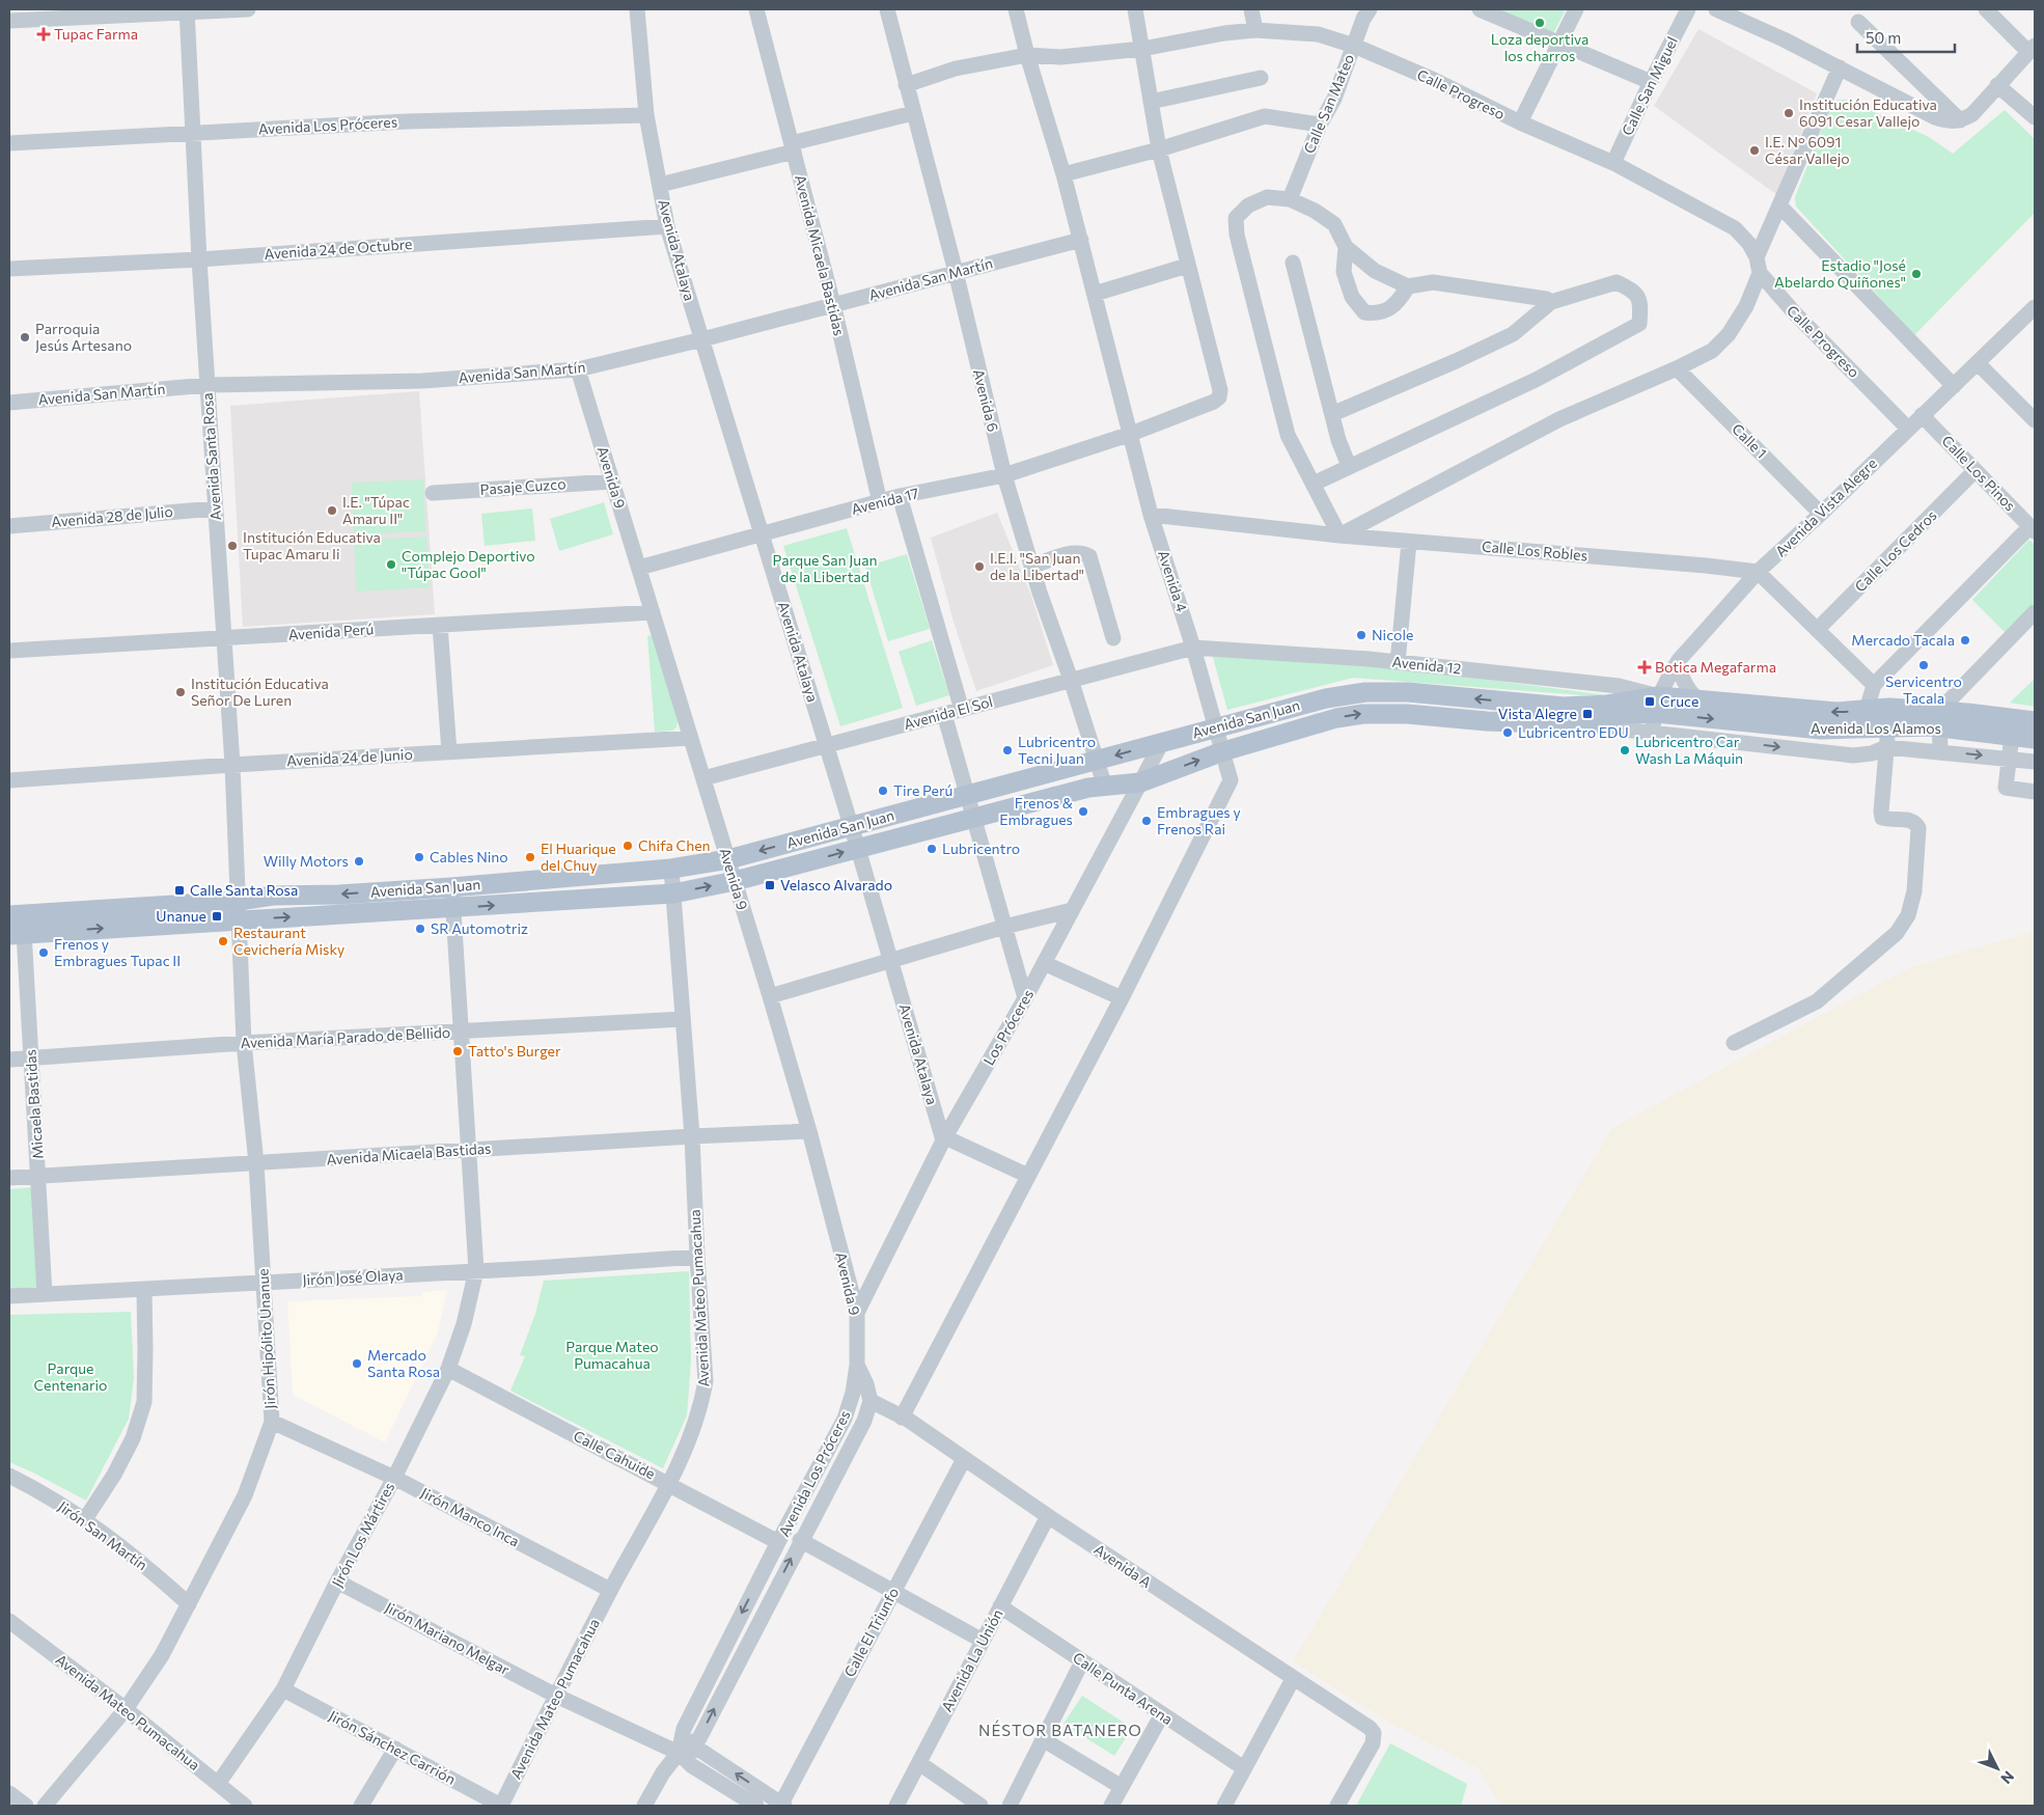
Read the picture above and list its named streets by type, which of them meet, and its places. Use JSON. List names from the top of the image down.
{
  "streets": {
    "main road": ["Avenida San Juan", "Avenida Los Alamos"],
    "street": [
      "Calle San Miguel",
      "Calle Progreso",
      "Calle San Mateo",
      "Avenida Los Próceres",
      "Avenida 24 de Octubre",
      "Avenida Atalaya",
      "Avenida Micaela Bastidas",
      "Avenida San Martín",
      "Avenida 6",
      "Calle 1",
      "Avenida Santa Rosa",
      "Calle Los Pinos",
      "Avenida 9",
      "Pasaje Cuzco",
      "Avenida 17",
      "Avenida Vista Alegre",
      "Avenida 28 de Julio",
      "Calle Los Robles",
      "Calle Los Cedros",
      "Avenida 4",
      "Avenida Perú",
      "Avenida 12",
      "Avenida El Sol",
      "Avenida 24 de Junio",
      "Los Próceres",
      "Avenida María Parado de Bellido",
      "Micaela Bastidas",
      "Jirón José Olaya",
      "Avenida Mateo Pumacahua",
      "Jirón Hipólito Unanue",
      "Calle Cahuide",
      "Jirón Manco Inca",
      "Jirón Los Mártires",
      "Jirón San Martín",
      "Avenida A",
      "Calle El Triunfo",
      "Jirón Mariano Melgar",
      "Avenida La Unión",
      "Calle Punta Arena",
      "Jirón Sánchez Carrión"
    ]
  },
  "crossings": [
    ["Calle San Miguel", "Calle Progreso"],
    ["Calle Progreso", "Calle San Mateo"],
    ["Calle Progreso", "Avenida 6"],
    ["Calle Progreso", "Avenida Vista Alegre"],
    ["Calle Progreso", "Avenida 4"],
    ["Avenida Los Próceres", "Avenida Atalaya"],
    ["Avenida Los Próceres", "Avenida Santa Rosa"],
    ["Avenida Los Próceres", "Avenida 9"],
    ["Avenida Los Próceres", "Calle Cahuide"],
    ["Avenida Los Próceres", "Avenida A"],
    ["Avenida Los Próceres", "Jirón Mariano Melgar"],
    ["Avenida 24 de Octubre", "Avenida Atalaya"],
    ["Avenida 24 de Octubre", "Avenida Santa Rosa"],
    ["Avenida Atalaya", "Avenida San Martín"],
    ["Avenida Atalaya", "Avenida 17"],
    ["Avenida Atalaya", "Avenida El Sol"],
    ["Avenida Atalaya", "Avenida San Juan"],
    ["Avenida Atalaya", "Los Próceres"],
    ["Avenida Micaela Bastidas", "Avenida San Martín"],
    ["Avenida Micaela Bastidas", "Avenida 9"],
    ["Avenida Micaela Bastidas", "Avenida 17"],
    ["Avenida Micaela Bastidas", "Micaela Bastidas"],
    ["Avenida Micaela Bastidas", "Avenida Mateo Pumacahua"],
    ["Avenida Micaela Bastidas", "Jirón Hipólito Unanue"],
    ["Avenida Micaela Bastidas", "Jirón Los Mártires"],
    ["Avenida San Martín", "Avenida 6"],
    ["Avenida San Martín", "Avenida Santa Rosa"],
    ["Avenida San Martín", "Avenida 9"],
    ["Avenida San Martín", "Avenida 4"],
    ["Avenida 6", "Avenida 17"],
    ["Avenida 6", "Avenida El Sol"],
    ["Avenida 6", "Avenida San Juan"],
    ["Calle 1", "Avenida Vista Alegre"],
    ["Avenida Santa Rosa", "Avenida 28 de Julio"],
    ["Avenida Santa Rosa", "Avenida Perú"],
    ["Avenida Santa Rosa", "Avenida San Juan"],
    ["Avenida Santa Rosa", "Avenida 24 de Junio"],
    ["Avenida Santa Rosa", "Jirón Hipólito Unanue"],
    ["Calle Los Pinos", "Avenida Vista Alegre"],
    ["Calle Los Pinos", "Calle Los Cedros"],
    ["Avenida 9", "Pasaje Cuzco"],
    ["Avenida 9", "Avenida 17"],
    ["Avenida 9", "Avenida Perú"],
    ["Avenida 9", "Avenida El Sol"],
    ["Avenida 9", "Avenida San Juan"],
    ["Avenida 9", "Avenida 24 de Junio"],
    ["Avenida 9", "Los Próceres"],
    ["Avenida 17", "Avenida 4"],
    ["Avenida Vista Alegre", "Calle Los Robles"],
    ["Avenida Vista Alegre", "Avenida 12"],
    ["Avenida Vista Alegre", "Avenida San Juan"],
    ["Avenida Vista Alegre", "Avenida Los Alamos"],
    ["Calle Los Robles", "Avenida 4"],
    ["Avenida 4", "Avenida 12"],
    ["Avenida 4", "Avenida El Sol"],
    ["Avenida 4", "Avenida San Juan"],
    ["Avenida 4", "Avenida A"],
    ["Avenida 12", "Avenida El Sol"],
    ["Avenida 12", "Avenida San Juan"],
    ["Avenida 12", "Avenida Los Alamos"],
    ["Avenida San Juan", "Avenida Los Alamos"],
    ["Avenida San Juan", "Los Próceres"],
    ["Avenida San Juan", "Micaela Bastidas"],
    ["Avenida San Juan", "Avenida Mateo Pumacahua"],
    ["Avenida San Juan", "Jirón Hipólito Unanue"],
    ["Avenida San Juan", "Jirón Los Mártires"],
    ["Avenida María Parado de Bellido", "Micaela Bastidas"],
    ["Avenida María Parado de Bellido", "Avenida Mateo Pumacahua"],
    ["Avenida María Parado de Bellido", "Jirón Hipólito Unanue"],
    ["Avenida María Parado de Bellido", "Jirón Los Mártires"],
    ["Micaela Bastidas", "Jirón José Olaya"],
    ["Jirón José Olaya", "Avenida Mateo Pumacahua"],
    ["Jirón José Olaya", "Jirón Hipólito Unanue"],
    ["Jirón José Olaya", "Jirón Los Mártires"],
    ["Avenida Mateo Pumacahua", "Jirón Hipólito Unanue"],
    ["Avenida Mateo Pumacahua", "Calle Cahuide"],
    ["Avenida Mateo Pumacahua", "Jirón Manco Inca"],
    ["Avenida Mateo Pumacahua", "Jirón Los Mártires"],
    ["Avenida Mateo Pumacahua", "Jirón Mariano Melgar"],
    ["Avenida Mateo Pumacahua", "Jirón Sánchez Carrión"],
    ["Jirón Hipólito Unanue", "Jirón Manco Inca"],
    ["Jirón Hipólito Unanue", "Jirón San Martín"],
    ["Calle Cahuide", "Jirón Los Mártires"],
    ["Jirón Manco Inca", "Jirón Los Mártires"],
    ["Jirón Los Mártires", "Jirón Mariano Melgar"],
    ["Jirón Los Mártires", "Jirón Sánchez Carrión"],
    ["Avenida A", "Calle El Triunfo"],
    ["Avenida A", "Avenida La Unión"],
    ["Avenida La Unión", "Calle Punta Arena"]
  ],
  "districts": ["NÉSTOR BATANERO"],
  "parks": ["Parque San Juan de la Libertad", "Parque Mateo Pumacahua", "Parque Centenario"],
  "places": {
    "other": [
      "Loza deportiva los charros",
      "Institución Educativa 6091 Cesar Vallejo",
      "I.E. N° 6091 César Vallejo",
      "Estadio \"José Abelardo Quiñones\"",
      "Parroquia Jesús Artesano",
      "I.E. \"Túpac Amaru II\"",
      "Institución Educativa Tupac Amaru Ii",
      "Complejo Deportivo \"Túpac Gool\"",
      "I.E.I. \"San Juan de la Libertad\"",
      "Nicole",
      "Mercado Tacala",
      "Servicentro Tacala",
      "Institución Educativa Señor De Luren",
      "Lubricentro EDU",
      "Lubricentro Tecni Juan",
      "Lubricentro Car Wash La Máquin",
      "Tire Perú",
      "Frenos & Embragues",
      "Embragues y Frenos Rai",
      "Chifa Chen",
      "Lubricentro",
      "Cables Nino",
      "El Huarique del Chuy",
      "Willy Motors",
      "SR Automotriz",
      "Restaurant Cevichería Misky",
      "Frenos y Embragues Tupac II",
      "Tatto's Burger",
      "Mercado Santa Rosa"
    ],
    "health": ["Tupac Farma", "Botica Megafarma"],
    "transit": [
      "Cruce",
      "Vista Alegre",
      "Velasco Alvarado",
      "Calle Santa Rosa",
      "Unanue"
    ]
  },
  "scale_bar": "50 m",
  "north": "bottom right"
}
